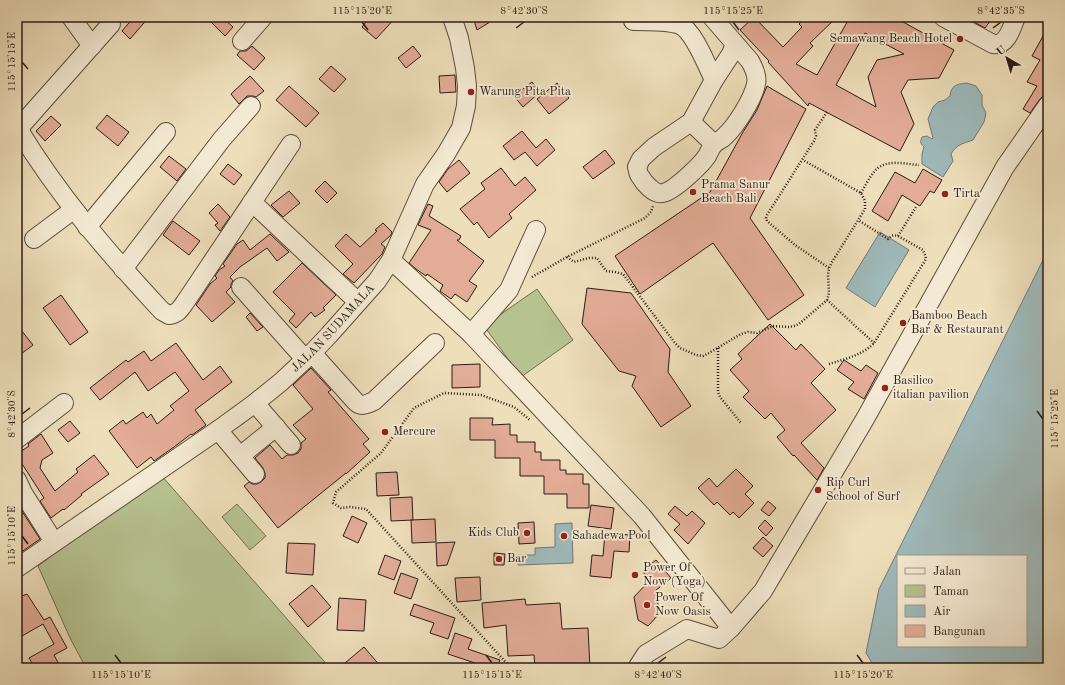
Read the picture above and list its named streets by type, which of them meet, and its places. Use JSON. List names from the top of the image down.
{
  "streets": {
    "street": ["JALAN SUDAMALA"]
  },
  "places": [
    "Semawang Beach Hotel",
    "Warung Pita Pita",
    "Prama Sanur Beach Bali",
    "Tirta",
    "Bamboo Beach Bar & Restaurant",
    "Basilico italian pavilion",
    "Mercure",
    "Rip Curl School of Surf",
    "Kids Club",
    "Sahadewa Pool",
    "Bar",
    "Power Of Now (Yoga)",
    "Power Of Now Oasis"
  ],
  "legend": [
    "Jalan",
    "Taman",
    "Air",
    "Bangunan"
  ],
  "north": "top left",
  "coordinates": [
    "115°15'20\"E",
    "8°42'30\"S",
    "115°15'25\"E",
    "8°42'35\"S",
    "115°15'15\"E",
    "115°15'10\"E",
    "8°42'40\"S"
  ]
}
